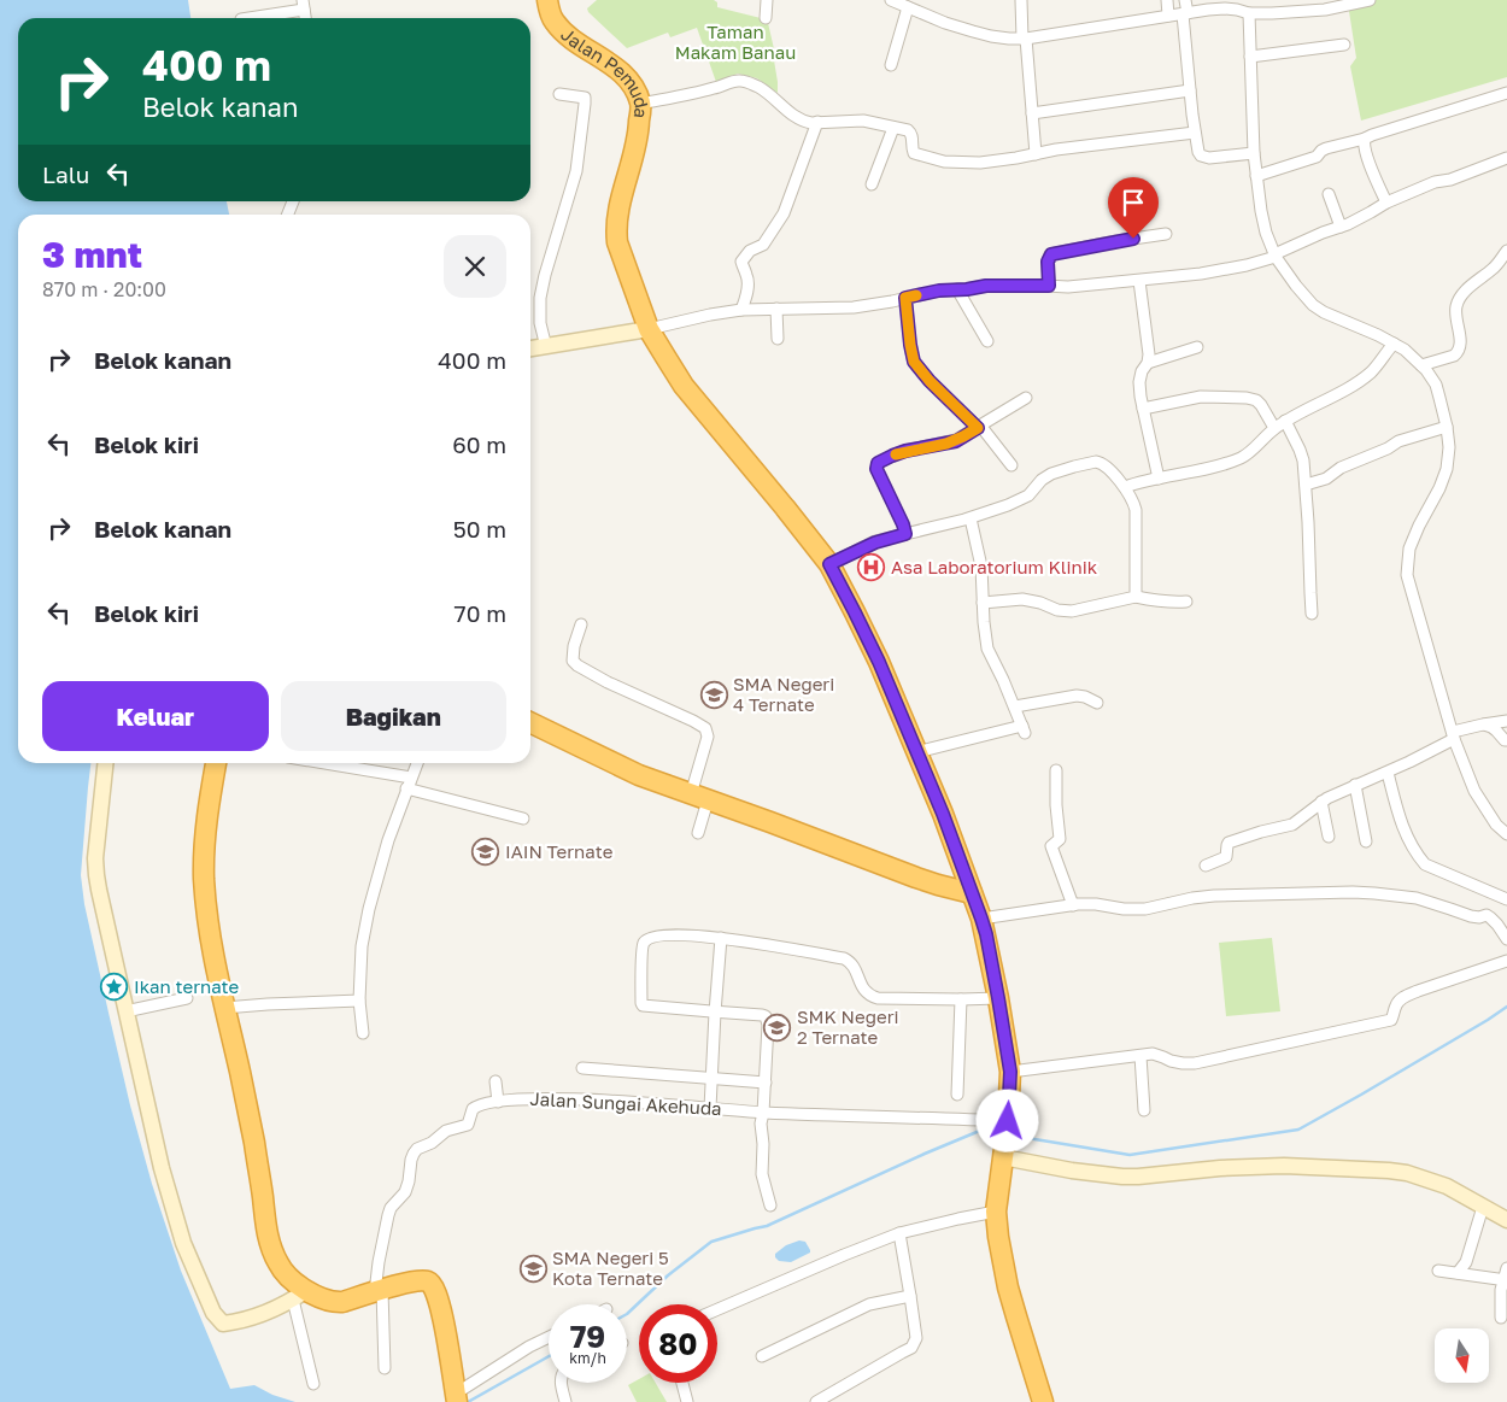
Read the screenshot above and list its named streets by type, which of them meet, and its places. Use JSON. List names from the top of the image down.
{
  "streets": {
    "highway": ["Jalan Pemuda"],
    "street": ["Jalan Sungai Akehuda"]
  },
  "crossings": [
    ["Jalan Pemuda", "Jalan Sungai Akehuda"]
  ],
  "parks": ["Taman Makam Banau"],
  "places": {
    "hospital": ["Asa Laboratorium Klinik"],
    "school or university": [
      "SMA Negeri 4 Ternate",
      "IAIN Ternate",
      "SMK Negeri 2 Ternate",
      "SMA Negeri 5 Kota Ternate"
    ],
    "place": ["Ikan ternate"]
  },
  "north": "bottom",
  "page": {
    "turn": ["400 m", "Belok kanan"],
    "then": "Lalu",
    "heading": ["3 mnt", "870 m · 20:00"],
    "list": [
      {
        "name": "Belok kanan",
        "value": "400 m"
      },
      {
        "name": "Belok kiri",
        "value": "60 m"
      },
      {
        "name": "Belok kanan",
        "value": "50 m"
      },
      {
        "name": "Belok kiri",
        "value": "70 m"
      }
    ],
    "buttons": ["Keluar", "Bagikan"],
    "speed": "79 km/h",
    "limit": "80"
  }
}
